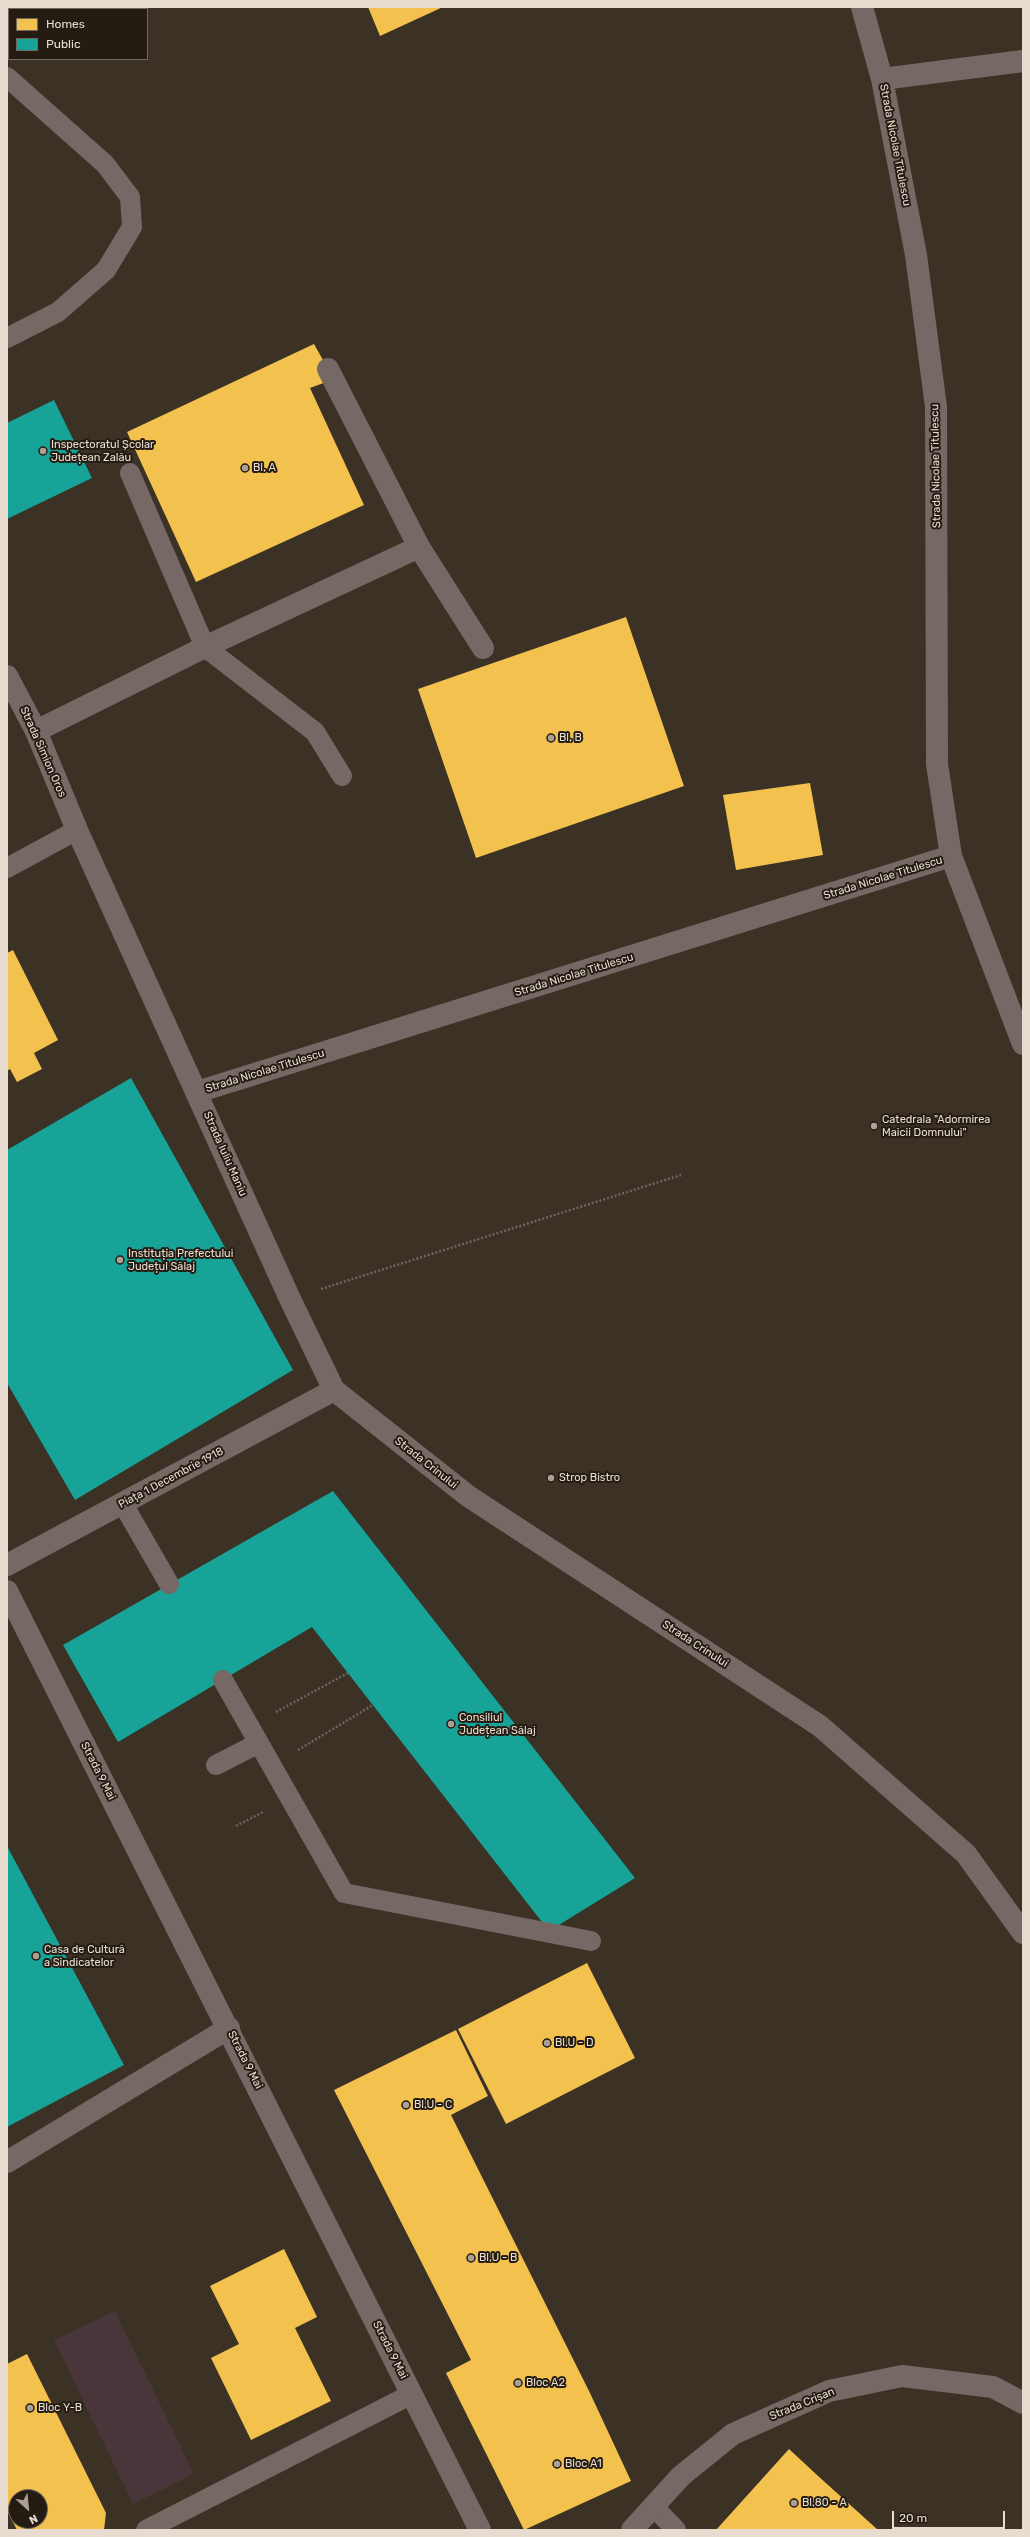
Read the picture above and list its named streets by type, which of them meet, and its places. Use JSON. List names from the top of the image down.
{
  "streets": {
    "street": [
      "Strada Nicolae Titulescu",
      "Strada Simion Oros",
      "Strada Iuliu Maniu",
      "Strada Crinului",
      "Piața 1 Decembrie 1918",
      "Strada 9 Mai",
      "Strada Crișan"
    ]
  },
  "crossings": [
    ["Strada Nicolae Titulescu", "Strada Iuliu Maniu"],
    ["Strada Simion Oros", "Strada Iuliu Maniu"],
    ["Strada Iuliu Maniu", "Strada Crinului"],
    ["Strada Iuliu Maniu", "Piața 1 Decembrie 1918"],
    ["Strada Crinului", "Piața 1 Decembrie 1918"]
  ],
  "places": [
    "Inspectoratul Școlar Județean Zalău",
    "Bl. A",
    "Bl. B",
    "Catedrala \"Adormirea Maicii Domnului\"",
    "Instituția Prefectului Județul Sălaj",
    "Strop Bistro",
    "Consiliul Județean Sălaj",
    "Casa de Cultură a Sindicatelor",
    "Bl.U - D",
    "Bl.U - C",
    "Bl.U - B",
    "Bloc A2",
    "Bloc Y-B",
    "Bloc A1",
    "Bl.80 - A"
  ],
  "legend": ["Homes", "Public"],
  "scale_bar": "20 m",
  "north": "bottom right"
}
